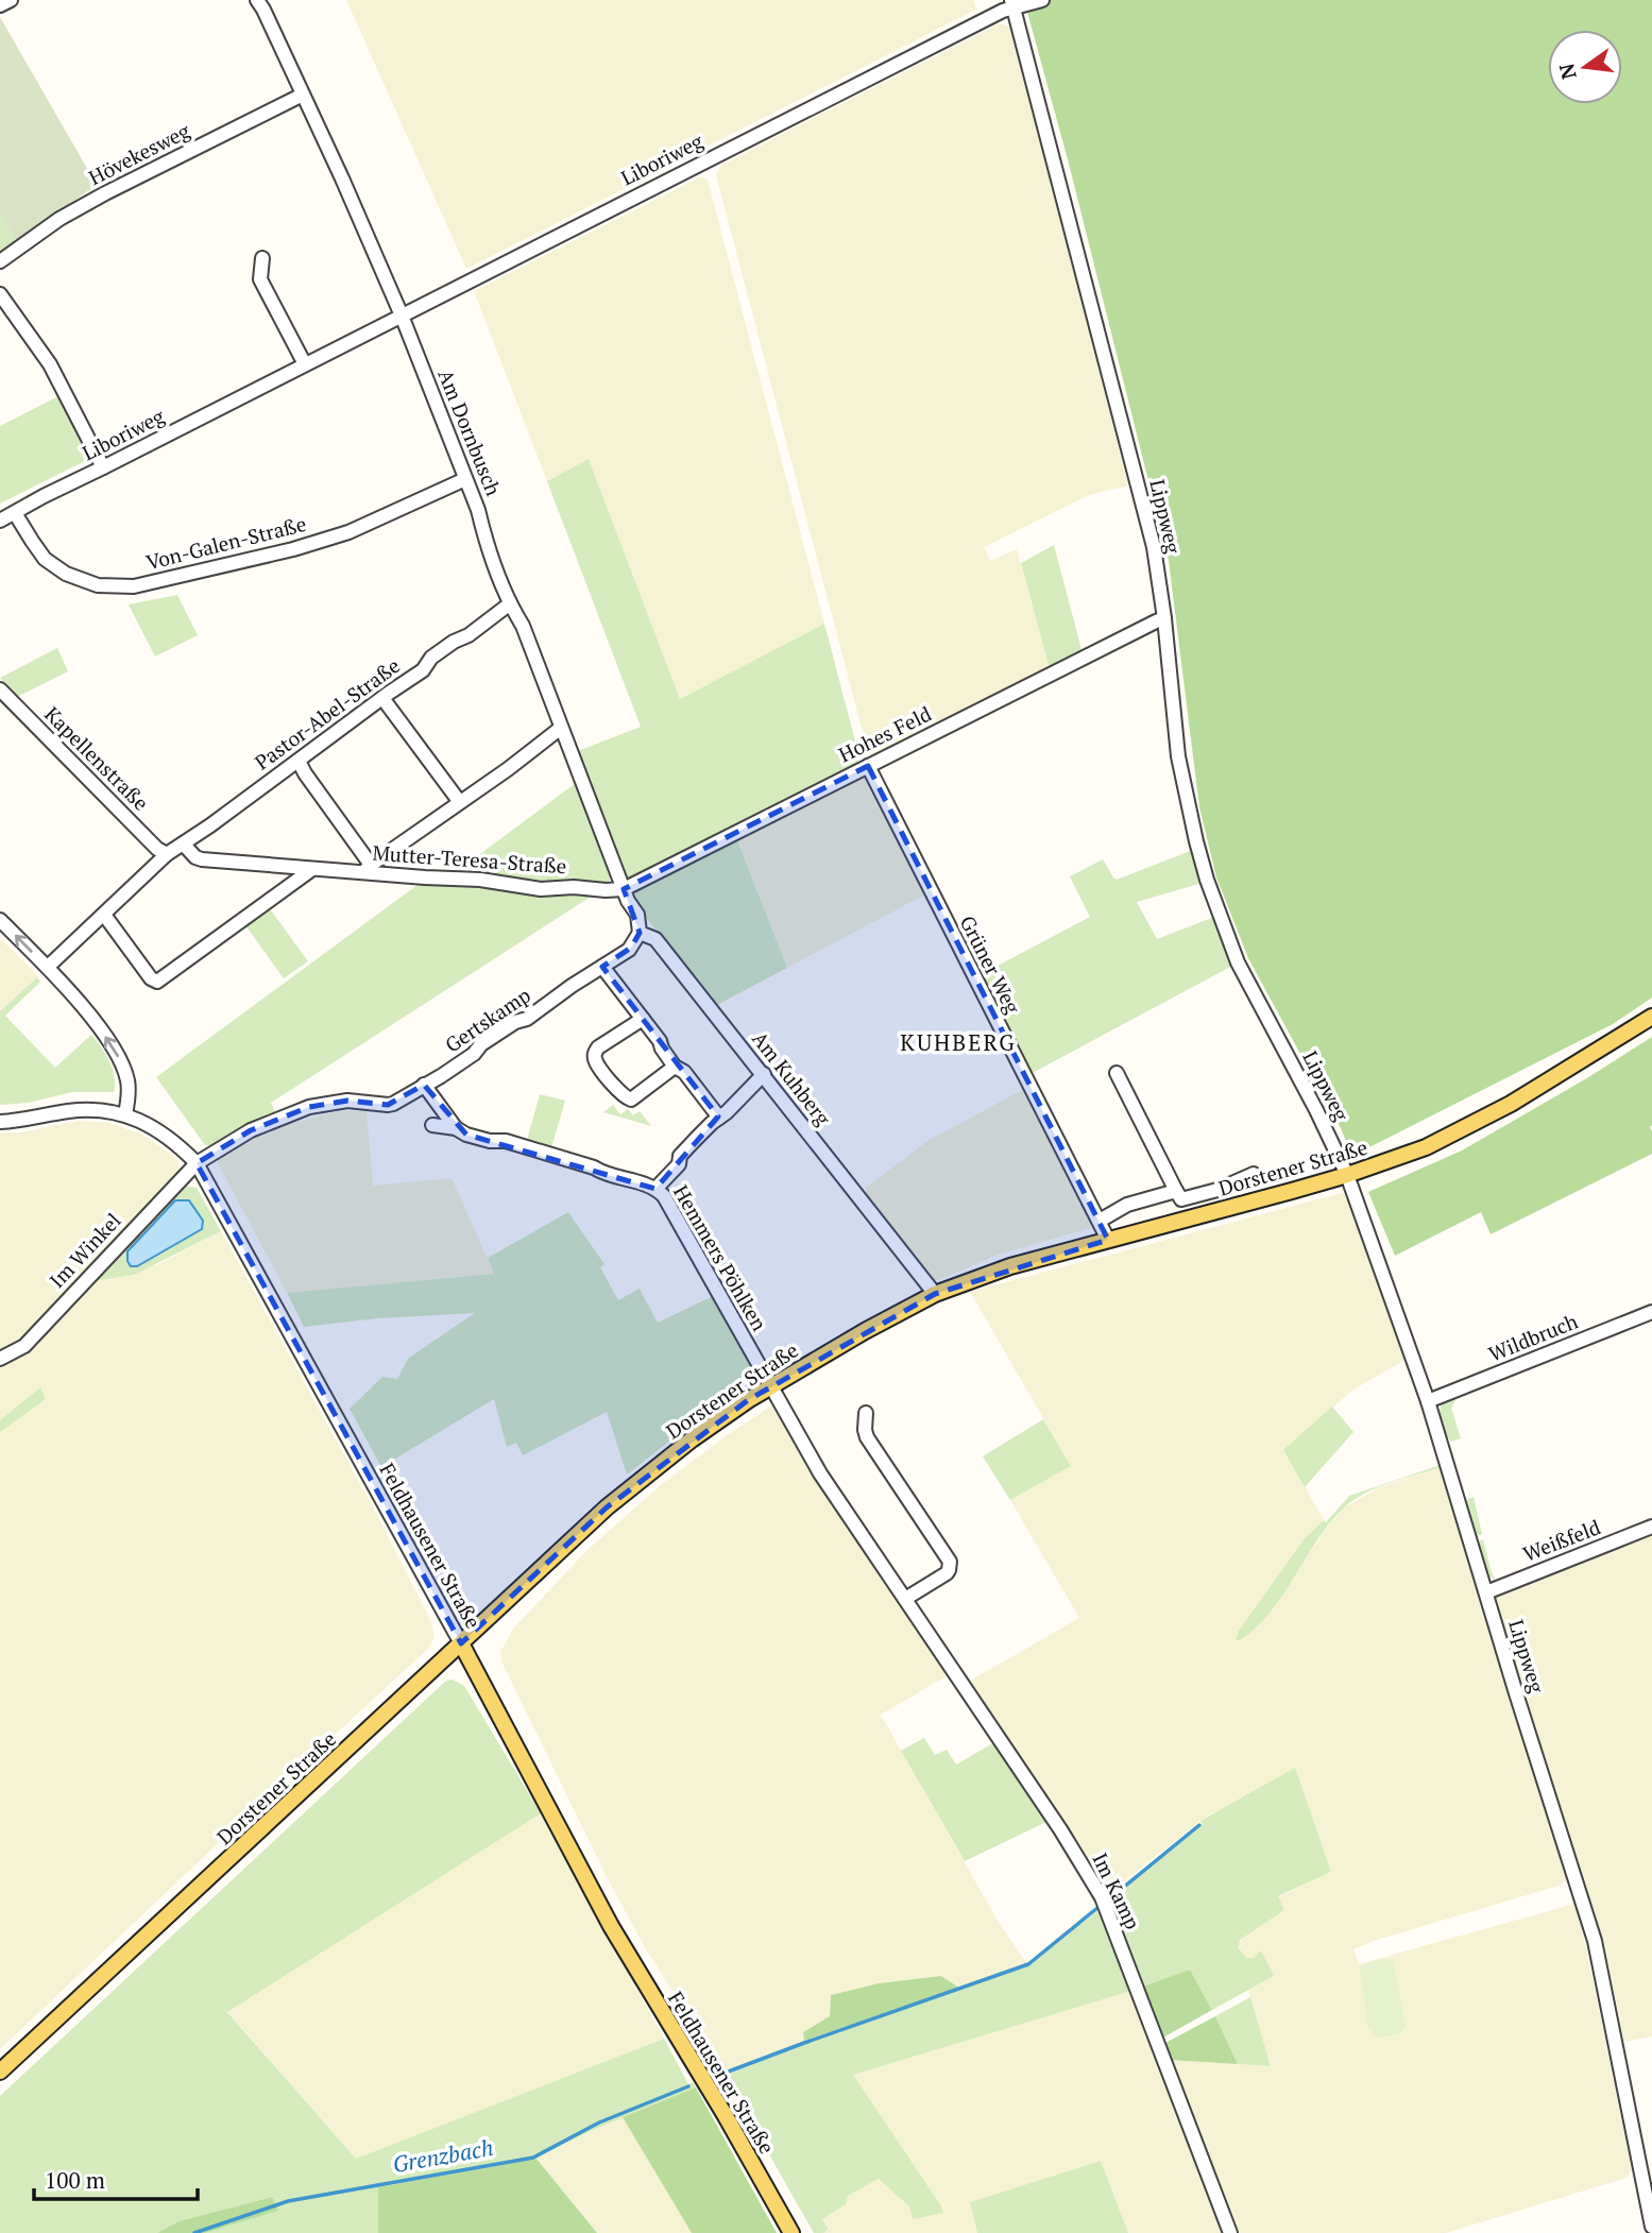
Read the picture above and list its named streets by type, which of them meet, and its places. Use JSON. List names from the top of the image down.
{
  "streets": {
    "main road": ["Dorstener Straße", "Feldhausener Straße"],
    "street": [
      "Hövekesweg",
      "Liboriweg",
      "Am Dornbusch",
      "Lippweg",
      "Von-Galen-Straße",
      "Pastor-Abel-Straße",
      "Hohes Feld",
      "Kapellenstraße",
      "Mutter-Teresa-Straße",
      "Grüner Weg",
      "Gertskamp",
      "Am Kuhberg",
      "Im Winkel",
      "Hemmers Pöhlken",
      "Wildbruch",
      "Weißfeld",
      "Im Kamp"
    ]
  },
  "crossings": [
    ["Hövekesweg", "Am Dornbusch"],
    ["Liboriweg", "Am Dornbusch"],
    ["Liboriweg", "Lippweg"],
    ["Liboriweg", "Von-Galen-Straße"],
    ["Am Dornbusch", "Von-Galen-Straße"],
    ["Am Dornbusch", "Pastor-Abel-Straße"],
    ["Am Dornbusch", "Hohes Feld"],
    ["Am Dornbusch", "Mutter-Teresa-Straße"],
    ["Lippweg", "Hohes Feld"],
    ["Lippweg", "Dorstener Straße"],
    ["Lippweg", "Wildbruch"],
    ["Lippweg", "Weißfeld"],
    ["Pastor-Abel-Straße", "Kapellenstraße"],
    ["Pastor-Abel-Straße", "Mutter-Teresa-Straße"],
    ["Hohes Feld", "Mutter-Teresa-Straße"],
    ["Hohes Feld", "Grüner Weg"],
    ["Grüner Weg", "Dorstener Straße"],
    ["Gertskamp", "Am Kuhberg"],
    ["Am Kuhberg", "Dorstener Straße"],
    ["Am Kuhberg", "Hemmers Pöhlken"],
    ["Dorstener Straße", "Hemmers Pöhlken"],
    ["Dorstener Straße", "Feldhausener Straße"],
    ["Dorstener Straße", "Im Kamp"],
    ["Im Winkel", "Feldhausener Straße"],
    ["Hemmers Pöhlken", "Im Kamp"]
  ],
  "districts": ["KUHBERG"],
  "water": ["Grenzbach"],
  "scale_bar": "100 m",
  "north": "left"
}
